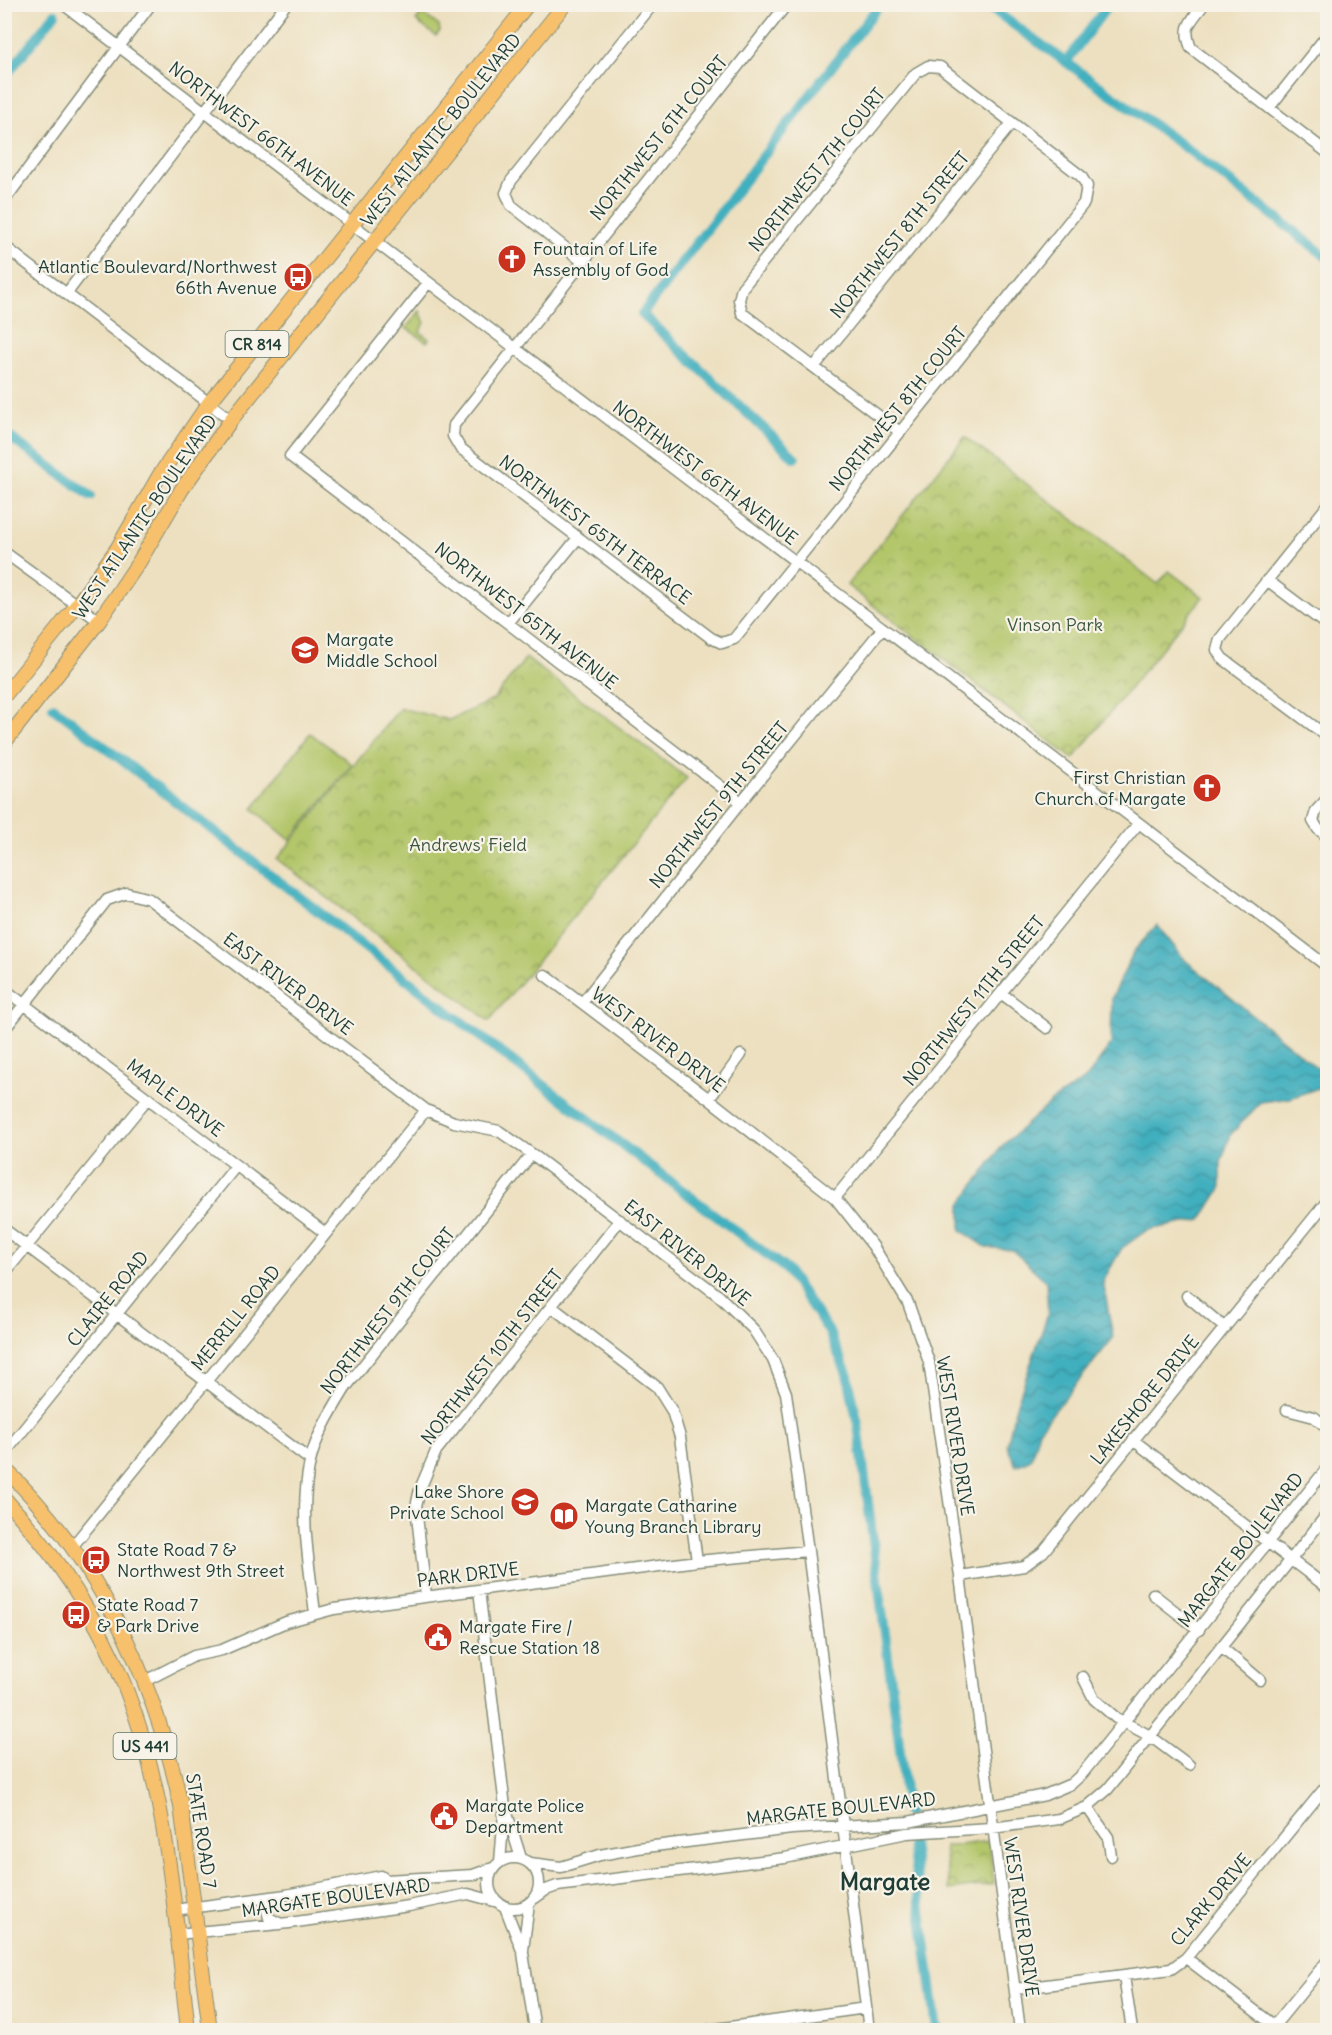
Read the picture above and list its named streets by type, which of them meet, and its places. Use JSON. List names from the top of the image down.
{
  "streets": {
    "main road": [
      "WEST ATLANTIC BOULEVARD",
      "CR 814",
      "US 441",
      "STATE ROAD 7"
    ],
    "street": [
      "NORTHWEST 66TH AVENUE",
      "NORTHWEST 6TH COURT",
      "NORTHWEST 7TH COURT",
      "NORTHWEST 8TH STREET",
      "NORTHWEST 8TH COURT",
      "NORTHWEST 65TH TERRACE",
      "NORTHWEST 65TH AVENUE",
      "NORTHWEST 9TH STREET",
      "EAST RIVER DRIVE",
      "NORTHWEST 11TH STREET",
      "WEST RIVER DRIVE",
      "MAPLE DRIVE",
      "CLAIRE ROAD",
      "NORTHWEST 9TH COURT",
      "MERRILL ROAD",
      "NORTHWEST 10TH STREET",
      "LAKESHORE DRIVE",
      "MARGATE BOULEVARD",
      "PARK DRIVE",
      "CLARK DRIVE"
    ]
  },
  "crossings": [
    ["WEST ATLANTIC BOULEVARD", "NORTHWEST 66TH AVENUE"],
    ["NORTHWEST 66TH AVENUE", "NORTHWEST 6TH COURT"],
    ["NORTHWEST 66TH AVENUE", "NORTHWEST 8TH COURT"],
    ["NORTHWEST 66TH AVENUE", "NORTHWEST 65TH AVENUE"],
    ["NORTHWEST 66TH AVENUE", "NORTHWEST 9TH STREET"],
    ["NORTHWEST 66TH AVENUE", "NORTHWEST 11TH STREET"],
    ["NORTHWEST 6TH COURT", "NORTHWEST 65TH TERRACE"],
    ["NORTHWEST 7TH COURT", "NORTHWEST 8TH STREET"],
    ["NORTHWEST 7TH COURT", "NORTHWEST 8TH COURT"],
    ["NORTHWEST 8TH STREET", "NORTHWEST 8TH COURT"],
    ["NORTHWEST 8TH COURT", "NORTHWEST 65TH TERRACE"],
    ["NORTHWEST 65TH AVENUE", "NORTHWEST 9TH STREET"],
    ["NORTHWEST 9TH STREET", "WEST RIVER DRIVE"],
    ["EAST RIVER DRIVE", "MAPLE DRIVE"],
    ["EAST RIVER DRIVE", "NORTHWEST 9TH COURT"],
    ["EAST RIVER DRIVE", "MERRILL ROAD"],
    ["EAST RIVER DRIVE", "NORTHWEST 10TH STREET"],
    ["EAST RIVER DRIVE", "MARGATE BOULEVARD"],
    ["EAST RIVER DRIVE", "PARK DRIVE"],
    ["NORTHWEST 11TH STREET", "WEST RIVER DRIVE"],
    ["WEST RIVER DRIVE", "LAKESHORE DRIVE"],
    ["WEST RIVER DRIVE", "MARGATE BOULEVARD"],
    ["WEST RIVER DRIVE", "CLARK DRIVE"],
    ["MAPLE DRIVE", "CLAIRE ROAD"],
    ["MAPLE DRIVE", "MERRILL ROAD"],
    ["NORTHWEST 9TH COURT", "PARK DRIVE"],
    ["MERRILL ROAD", "STATE ROAD 7"],
    ["NORTHWEST 10TH STREET", "PARK DRIVE"],
    ["MARGATE BOULEVARD", "STATE ROAD 7"],
    ["PARK DRIVE", "STATE ROAD 7"]
  ],
  "districts": ["Margate"],
  "parks": ["Vinson Park", "Andrews' Field"],
  "places": {
    "church": ["Fountain of Life Assembly of God", "First Christian Church of Margate"],
    "bus stop": ["Atlantic Boulevard/Northwest 66th Avenue", "State Road 7 & Northwest 9th Street", "State Road 7 & Park Drive"],
    "school or university": ["Margate Middle School", "Lake Shore Private School"],
    "library": ["Margate Catharine Young Branch Library"],
    "public building": ["Margate Fire / Rescue Station 18", "Margate Police Department"]
  }
}
